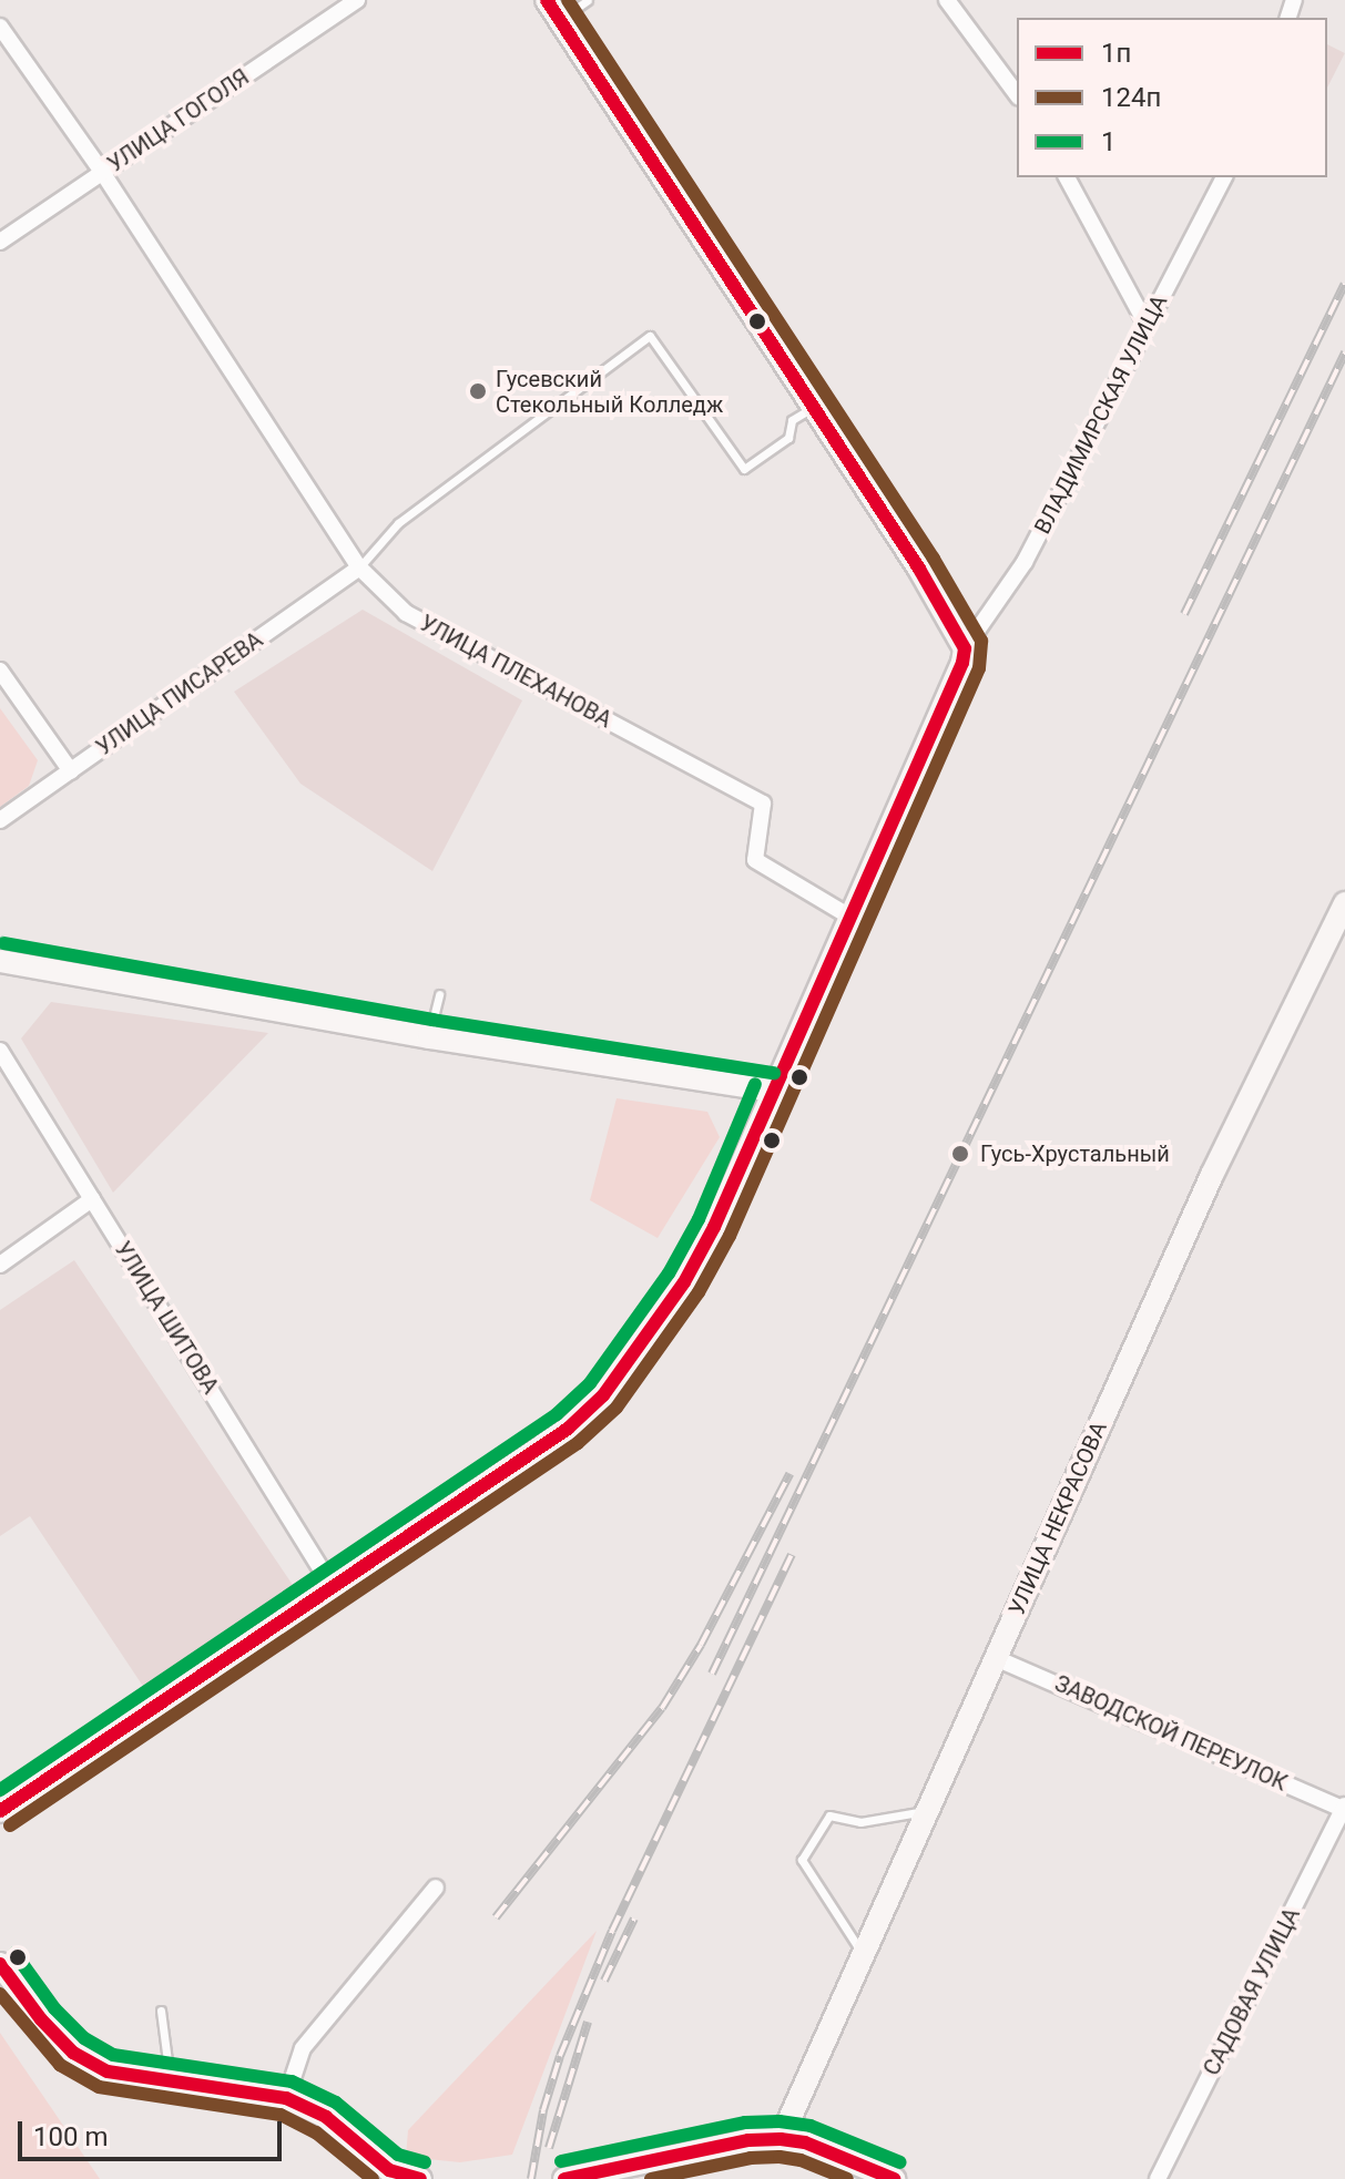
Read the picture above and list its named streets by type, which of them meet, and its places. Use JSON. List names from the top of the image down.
{
  "streets": {
    "main road": ["УЛИЦА НЕКРАСОВА"],
    "street": [
      "УЛИЦА ГОГОЛЯ",
      "ВЛАДИМИРСКАЯ УЛИЦА",
      "УЛИЦА ПЛЕХАНОВА",
      "УЛИЦА ПИСАРЕВА",
      "УЛИЦА ШИТОВА",
      "ЗАВОДСКОЙ ПЕРЕУЛОК",
      "САДОВАЯ УЛИЦА"
    ]
  },
  "crossings": [
    ["УЛИЦА ГОГОЛЯ", "УЛИЦА ПЛЕХАНОВА"],
    ["УЛИЦА ПЛЕХАНОВА", "УЛИЦА ПИСАРЕВА"],
    ["УЛИЦА НЕКРАСОВА", "ЗАВОДСКОЙ ПЕРЕУЛОК"],
    ["ЗАВОДСКОЙ ПЕРЕУЛОК", "САДОВАЯ УЛИЦА"]
  ],
  "places": ["Гусевский Стекольный Колледж", "Гусь-Хрустальный"],
  "lines": ["transit line 1п", "transit line 124п", "transit line 1"],
  "legend": ["1п", "124п", "1"],
  "scale_bar": "100 m"
}
